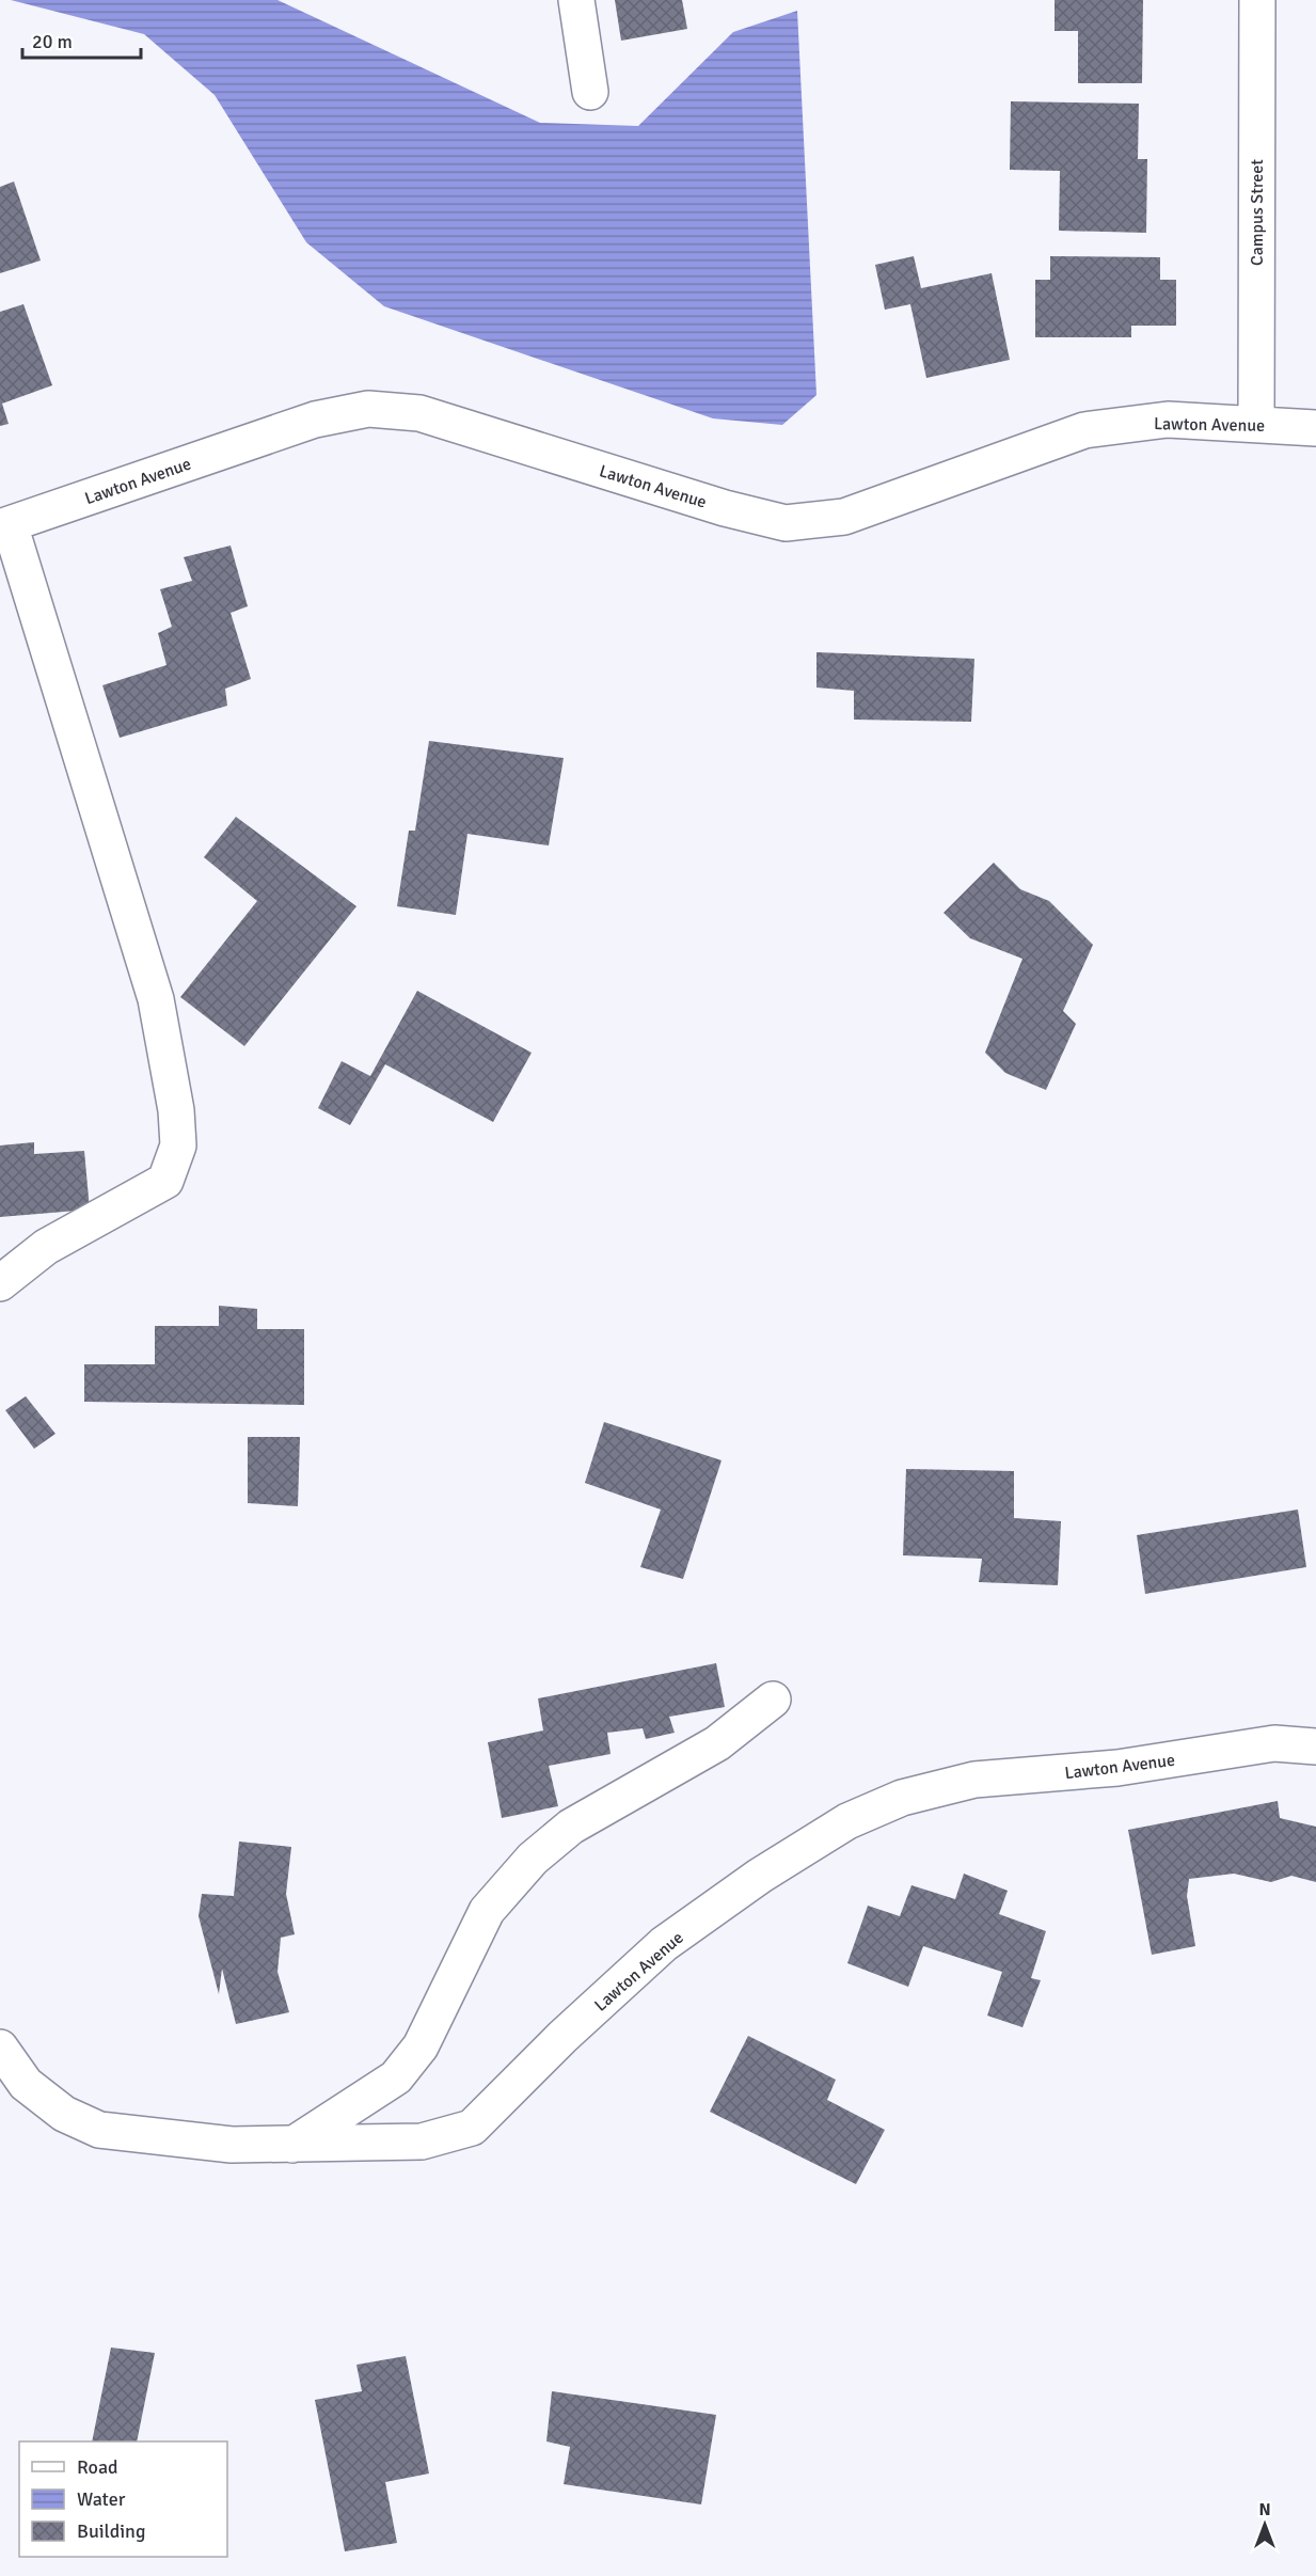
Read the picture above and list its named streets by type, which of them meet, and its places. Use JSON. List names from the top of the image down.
{
  "streets": {
    "street": ["Campus Street", "Lawton Avenue"]
  },
  "crossings": [
    ["Campus Street", "Lawton Avenue"]
  ],
  "legend": ["Road", "Water", "Building"],
  "scale_bar": "20 m",
  "north": "top"
}
